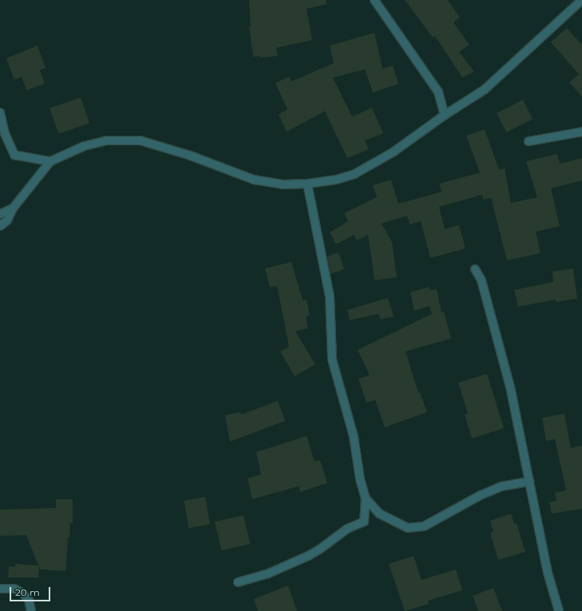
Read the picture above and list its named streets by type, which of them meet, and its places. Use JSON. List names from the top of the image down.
{
  "scale_bar": "20 m"
}
